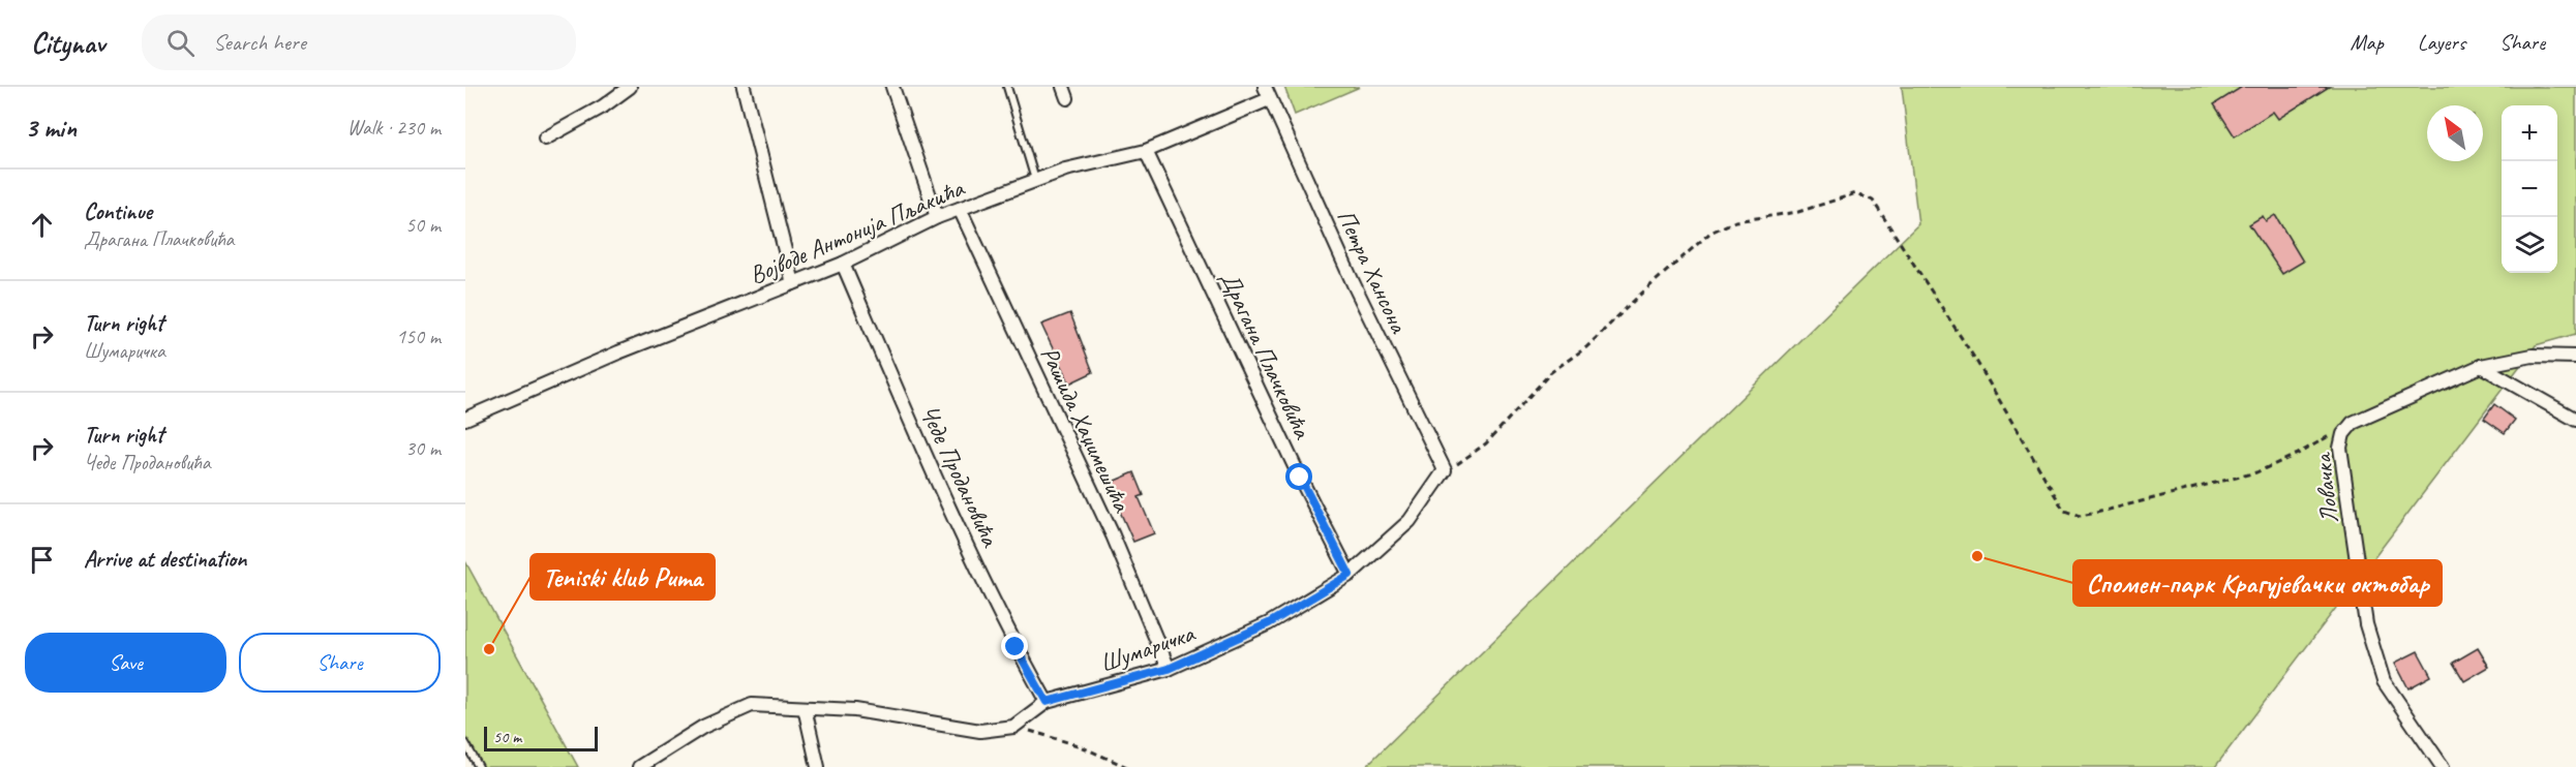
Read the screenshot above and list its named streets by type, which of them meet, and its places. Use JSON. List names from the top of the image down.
{
  "streets": {
    "street": [
      "Војводе Антонија Пљакића",
      "Петра Хансона",
      "Драгана Плачковића",
      "Рашида Хаџимешића",
      "Чеде Продановића",
      "Ловачка",
      "Шумаричка"
    ]
  },
  "crossings": [
    ["Војводе Антонија Пљакића", "Петра Хансона"],
    ["Војводе Антонија Пљакића", "Драгана Плачковића"],
    ["Војводе Антонија Пљакића", "Рашида Хаџимешића"],
    ["Војводе Антонија Пљакића", "Чеде Продановића"],
    ["Петра Хансона", "Шумаричка"],
    ["Драгана Плачковића", "Шумаричка"],
    ["Рашида Хаџимешића", "Шумаричка"],
    ["Чеде Продановића", "Шумаричка"]
  ],
  "places": ["Спомен-парк Крагујевачки октобар", "Teniski klub Puma"],
  "scale_bar": "50 m",
  "north": "top left",
  "page": {
    "header": "Citynav",
    "search": "Search here",
    "nav": ["Map", "Layers", "Share"],
    "heading": ["3 min", "Walk · 230 m"],
    "map_buttons": ["+", "−"],
    "list": [
      ["Continue", "Драгана Плачковића", "50 m"],
      ["Turn right", "Шумаричка", "150 m"],
      ["Turn right", "Чеде Продановића", "30 m"],
      "Arrive at destination"
    ],
    "buttons": ["Save", "Share"],
    "scale": "50 m"
  }
}
